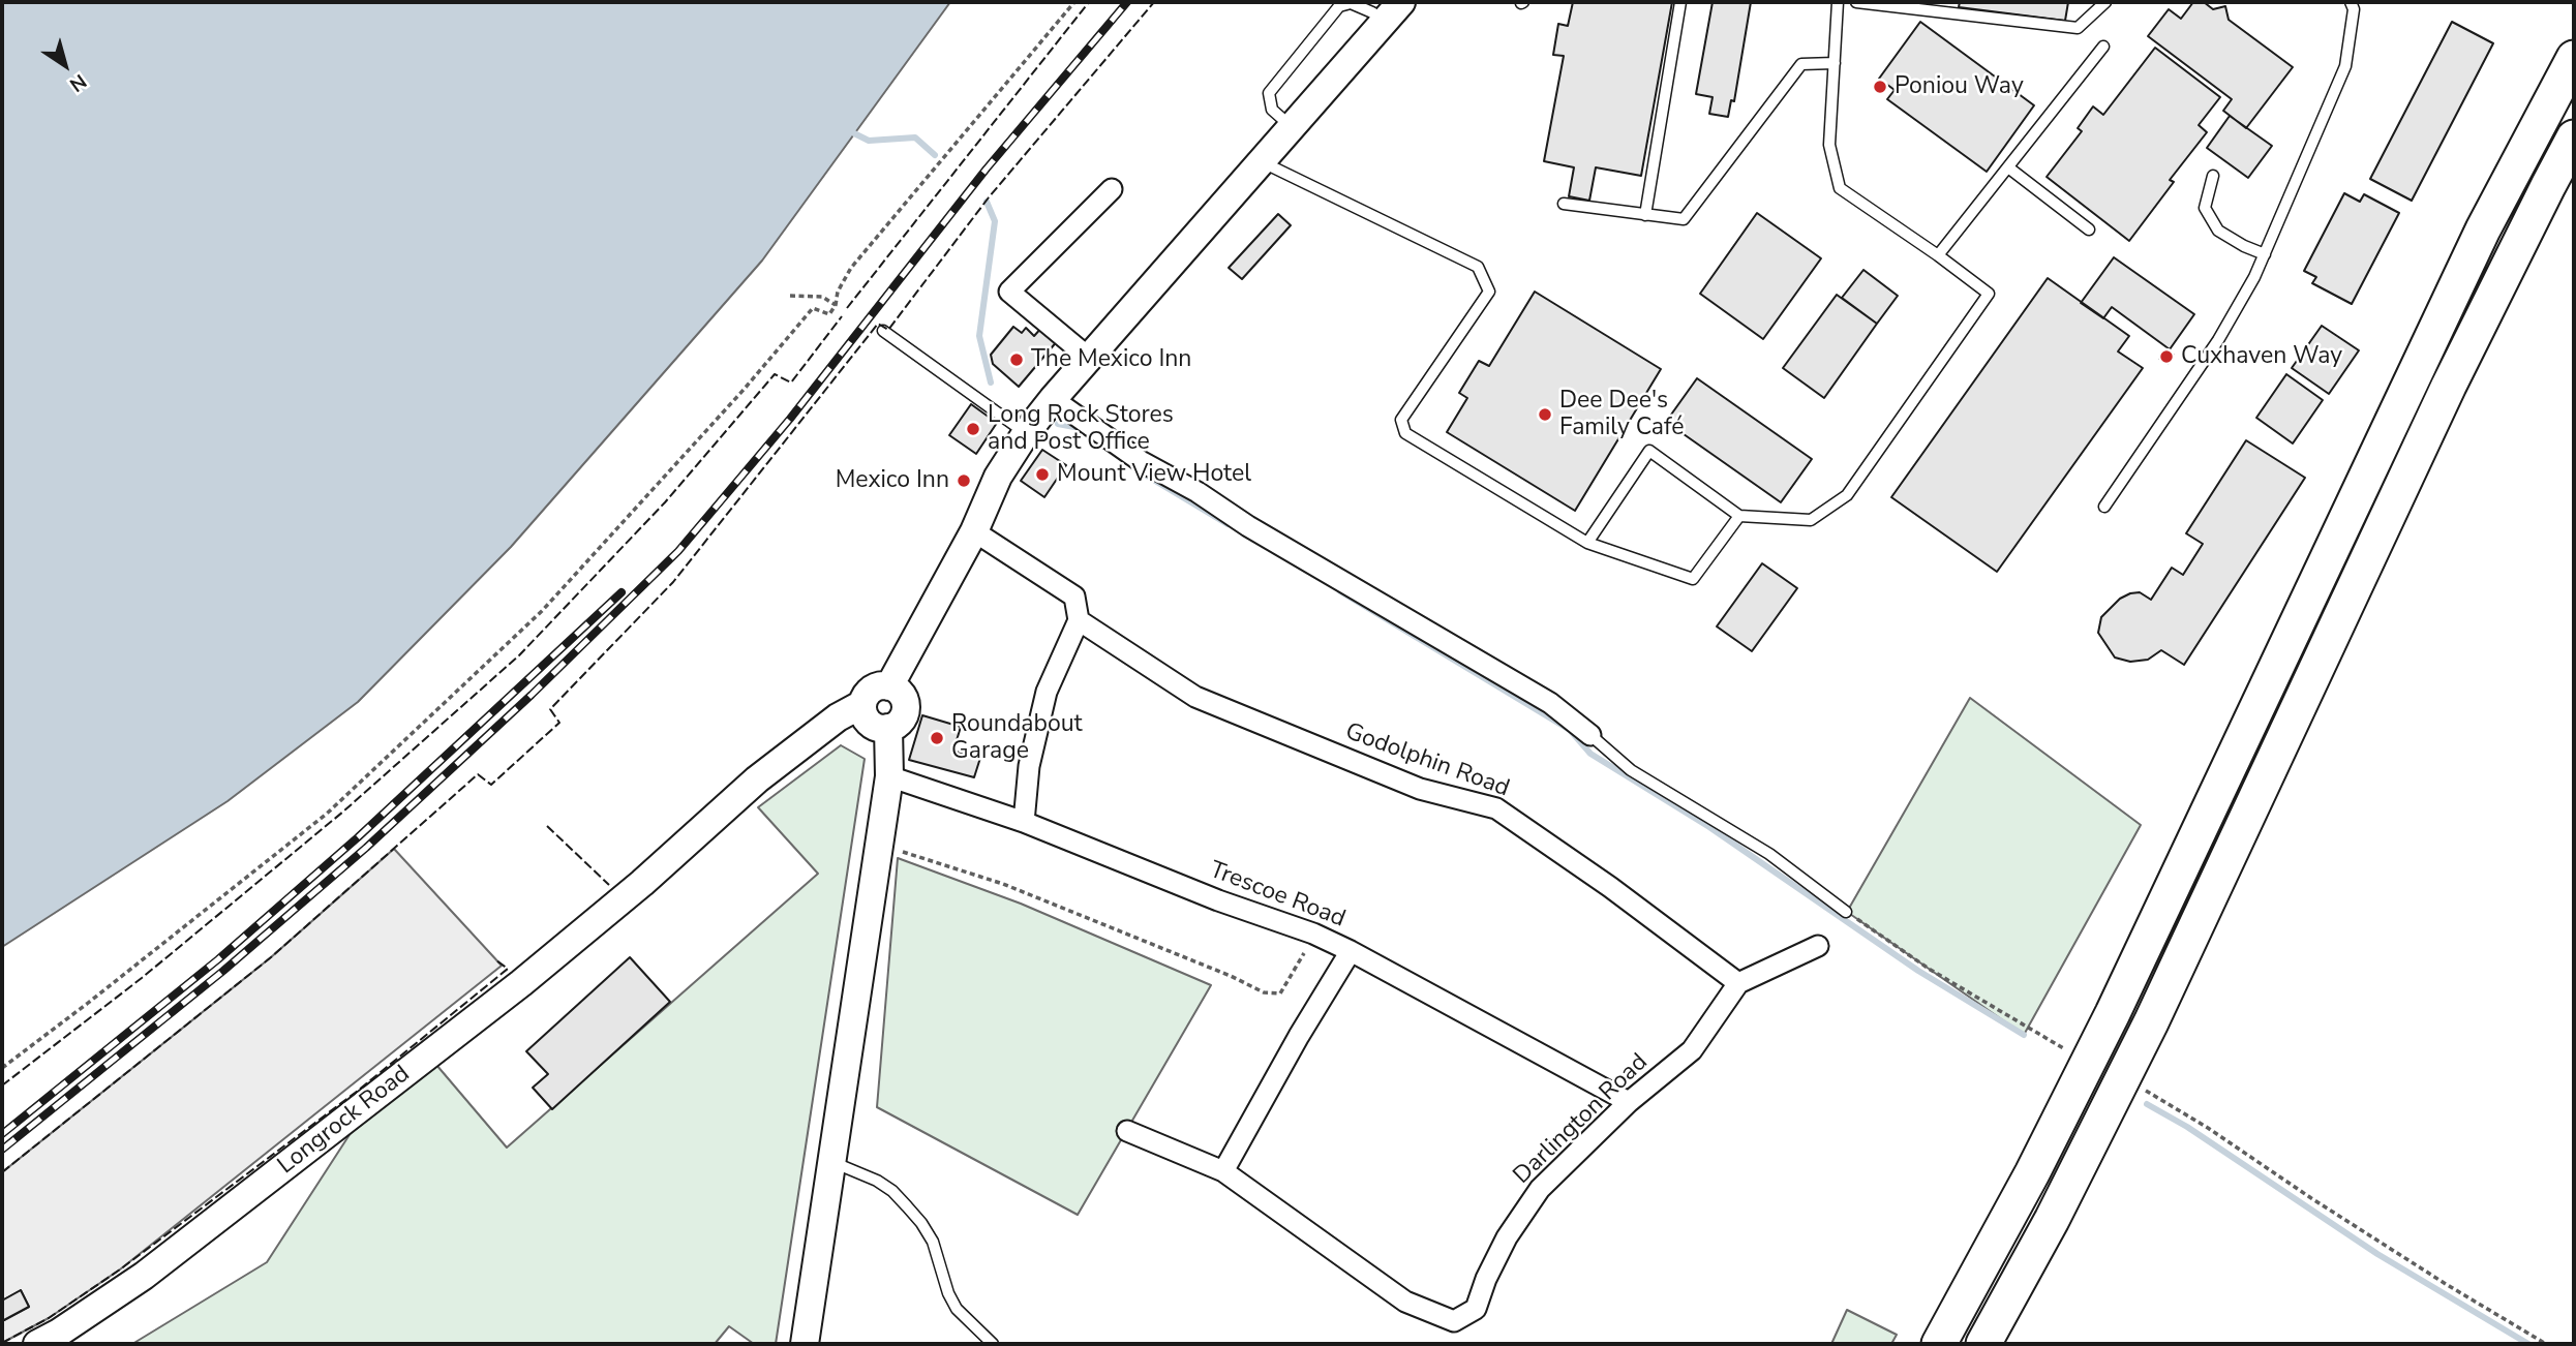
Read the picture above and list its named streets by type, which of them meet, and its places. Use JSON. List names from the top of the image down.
{
  "streets": {
    "street": [
      "Godolphin Road",
      "Trescoe Road",
      "Darlington Road",
      "Longrock Road"
    ]
  },
  "crossings": [
    ["Godolphin Road", "Darlington Road"],
    ["Trescoe Road", "Darlington Road"]
  ],
  "places": [
    "Poniou Way",
    "Cuxhaven Way",
    "The Mexico Inn",
    "Dee Dee's Family Café",
    "Long Rock Stores and Post Office",
    "Mount View Hotel",
    "Mexico Inn",
    "Roundabout Garage"
  ],
  "north": "bottom right"
}
